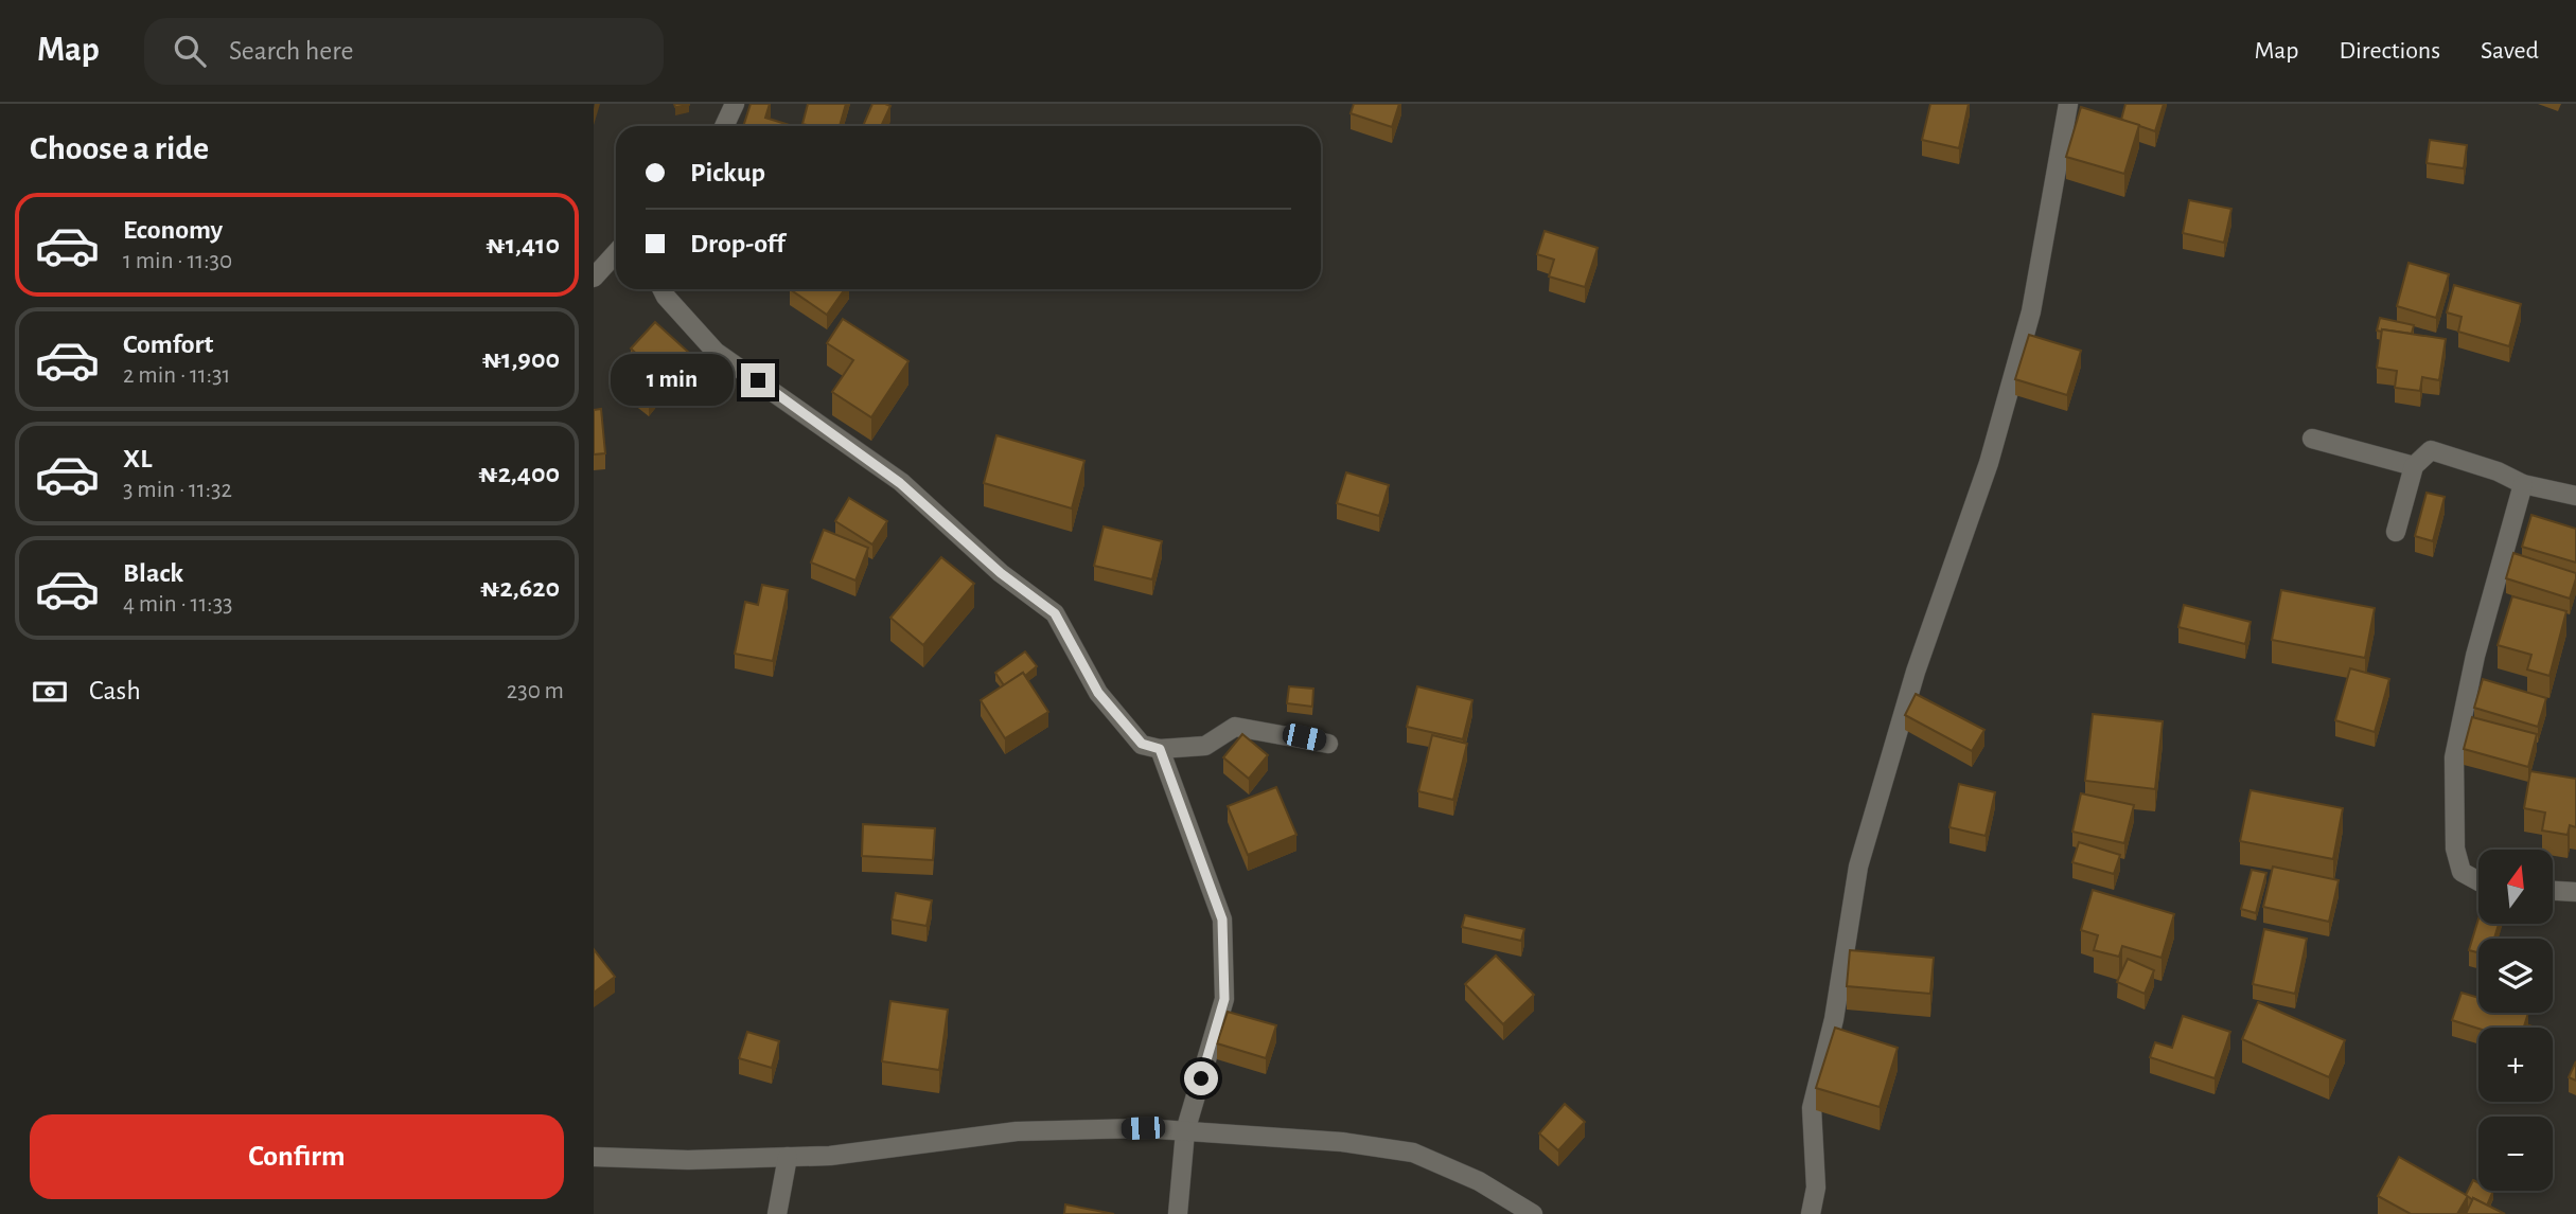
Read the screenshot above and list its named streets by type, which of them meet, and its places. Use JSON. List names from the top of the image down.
{
  "north": "top",
  "page": {
    "header": "Map",
    "search": "Search here",
    "nav": ["Map", "Directions", "Saved"],
    "heading": "Choose a ride",
    "banner": ["Pickup", "Drop-off"],
    "list": [
      {
        "name": "Economy",
        "note": "1 min · 11:30",
        "value": "₦1,410"
      },
      {
        "name": "Comfort",
        "note": "2 min · 11:31",
        "value": "₦1,900"
      },
      {
        "name": "XL",
        "note": "3 min · 11:32",
        "value": "₦2,400"
      },
      {
        "name": "Black",
        "note": "4 min · 11:33",
        "value": "₦2,620"
      }
    ],
    "bubble": "1 min",
    "pay": ["Cash", "230 m"],
    "map_buttons": ["+", "−"],
    "buttons": "Confirm"
  }
}
